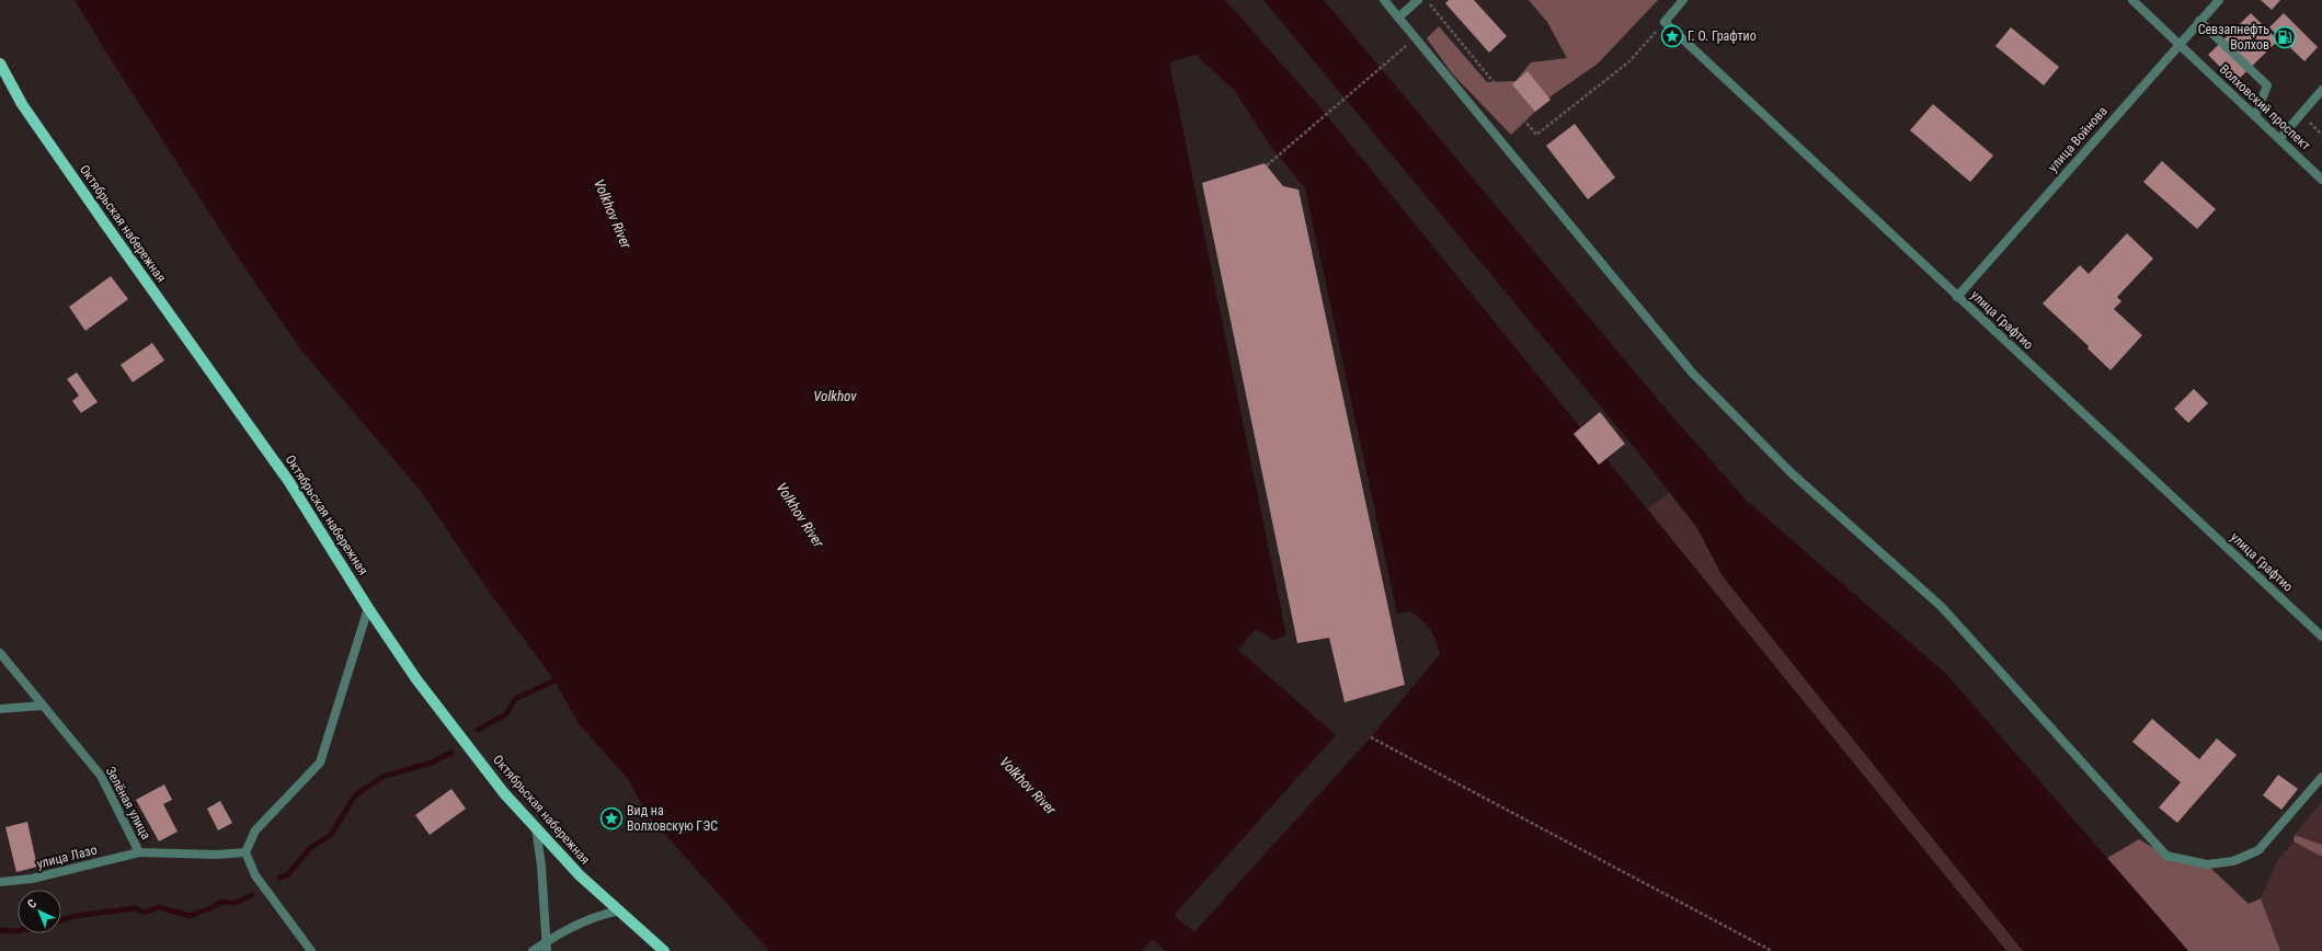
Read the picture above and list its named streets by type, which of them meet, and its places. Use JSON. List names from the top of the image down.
{
  "streets": {
    "main road": ["Октябрьская набережная"],
    "street": [
      "Волховский проспект",
      "улица Войнова",
      "улица Графтио",
      "Зелёная улица",
      "улица Лазо"
    ]
  },
  "crossings": [
    ["Волховский проспект", "улица Войнова"],
    ["улица Войнова", "улица Графтио"],
    ["Зелёная улица", "улица Лазо"]
  ],
  "water": ["Volkhov River", "Volkhov"],
  "places": {
    "place": ["Г. О. Графтио", "Вид на Волховскую ГЭС"],
    "fuel station": ["Севзапнефть Волхов"]
  },
  "north": "top left"
}
